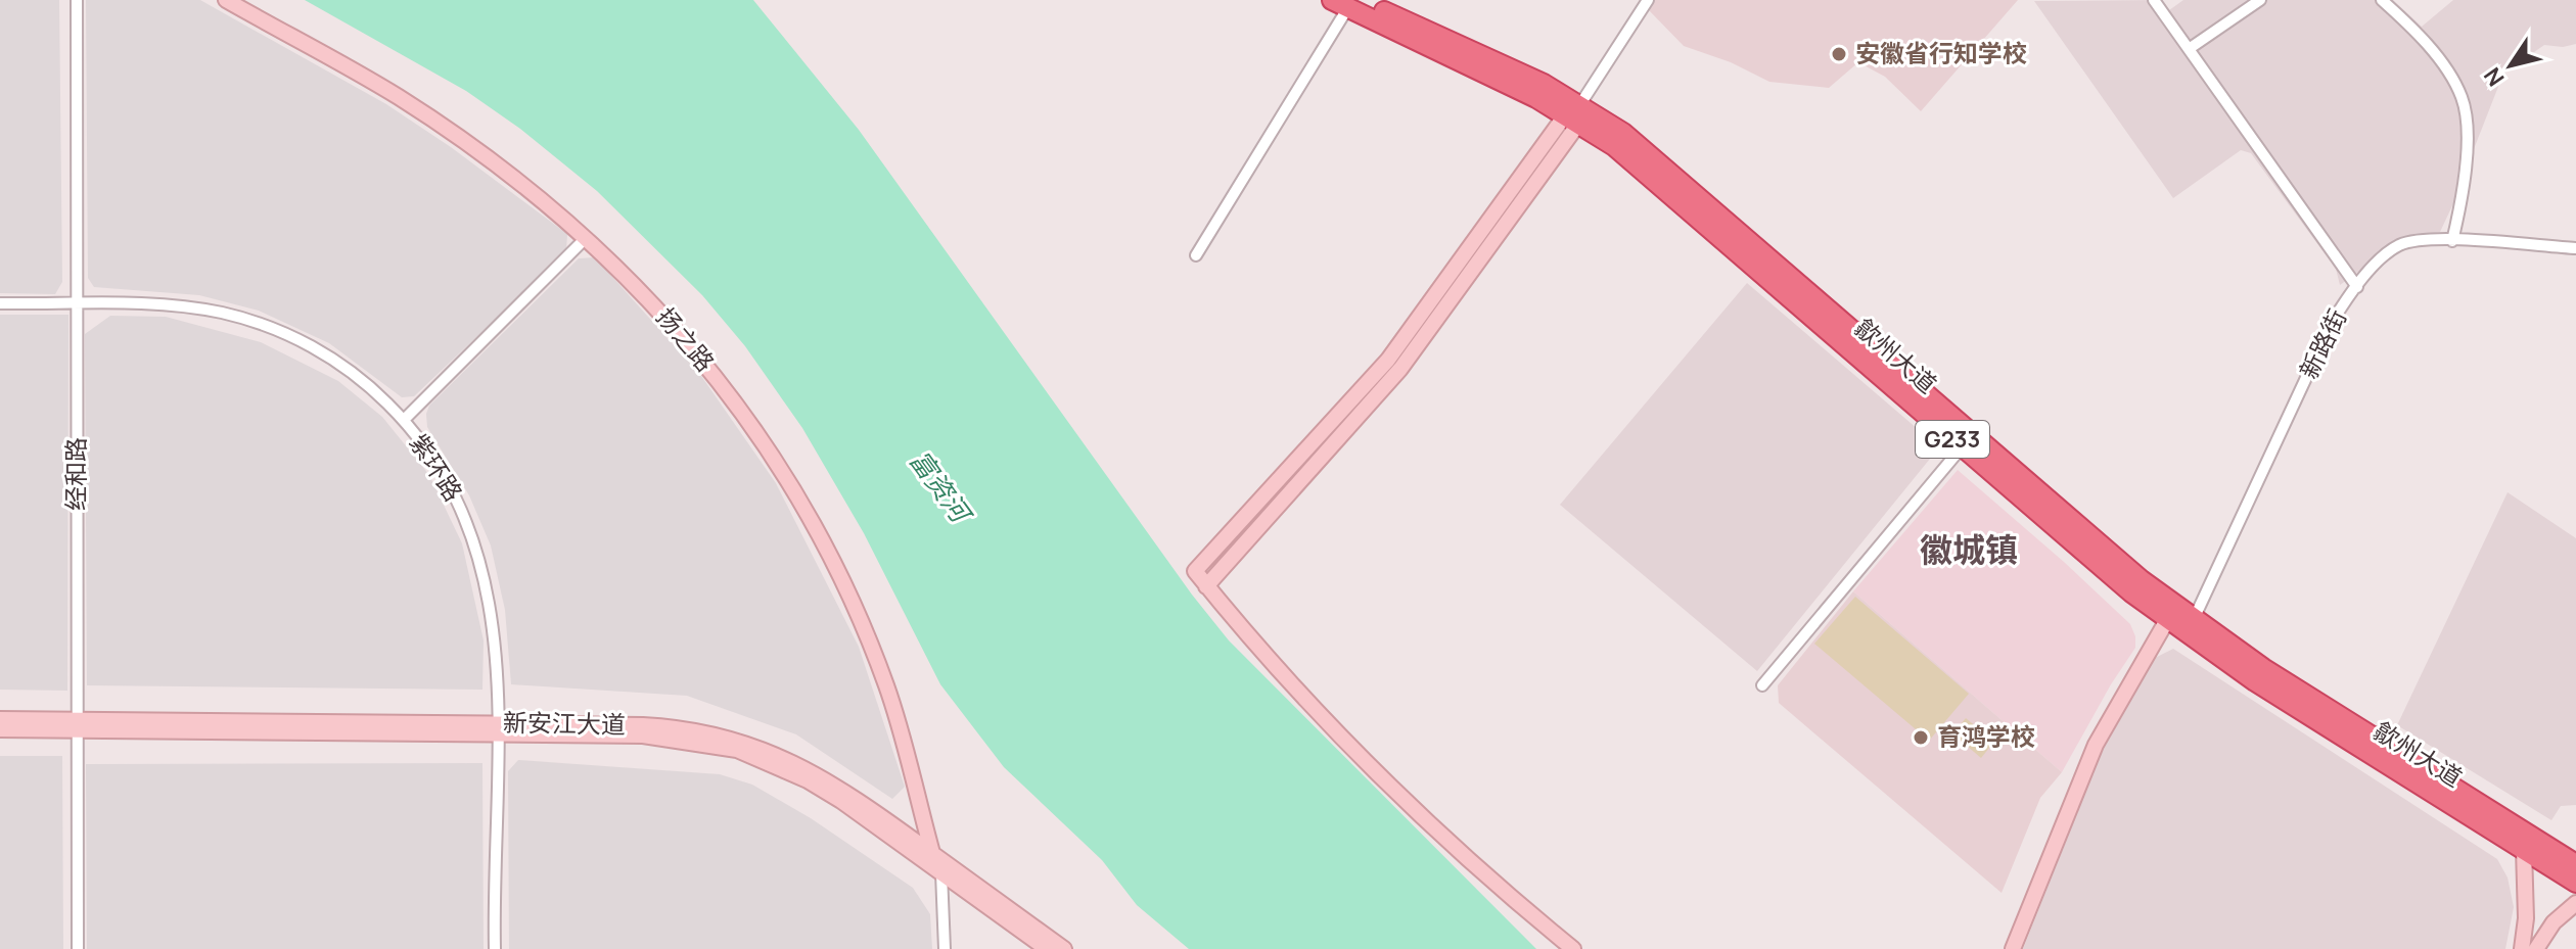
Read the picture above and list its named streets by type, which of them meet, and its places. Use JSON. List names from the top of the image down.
{
  "streets": {
    "highway": ["歙州大道", "G233"],
    "street": [
      "扬之路",
      "新路街",
      "紫环路",
      "经和路",
      "新安江大道"
    ]
  },
  "crossings": [
    ["扬之路", "新安江大道"],
    ["新路街", "歙州大道"],
    ["紫环路", "经和路"],
    ["紫环路", "新安江大道"],
    ["经和路", "新安江大道"]
  ],
  "districts": ["徽城镇"],
  "water": ["富资河"],
  "places": ["安徽省行知学校", "育鸿学校"],
  "north": "bottom left"
}
